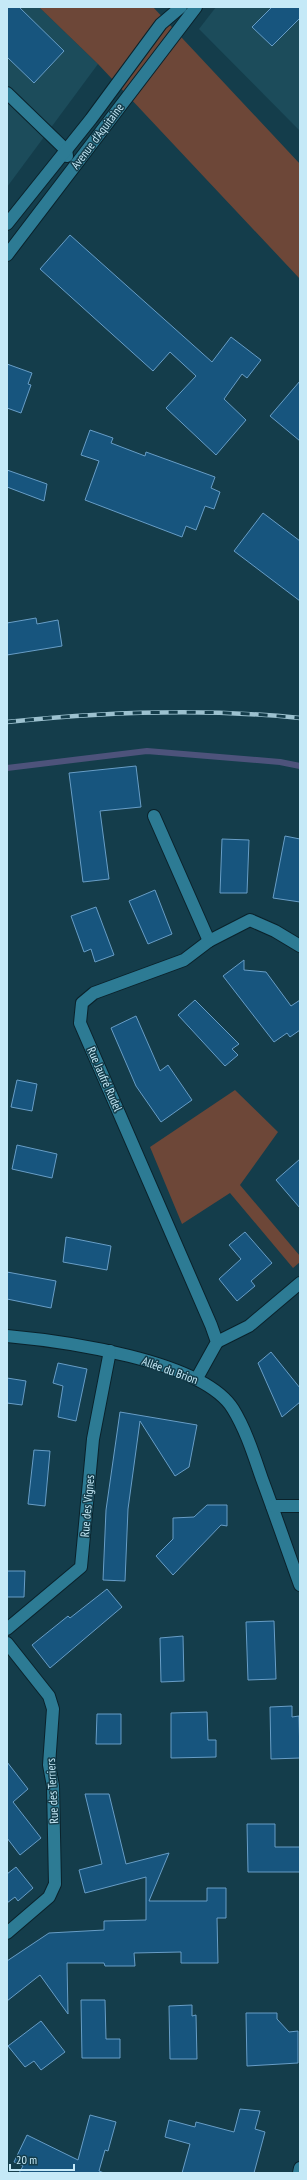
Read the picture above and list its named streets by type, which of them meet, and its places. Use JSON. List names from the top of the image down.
{
  "streets": {
    "street": [
      "Avenue d'Aquitaine",
      "Rue Jaufré Rudel",
      "Allée du Brion",
      "Rue des Vignes",
      "Rue des Terriers"
    ]
  },
  "crossings": [
    ["Allée du Brion", "Rue des Vignes"]
  ],
  "scale_bar": "20 m"
}
